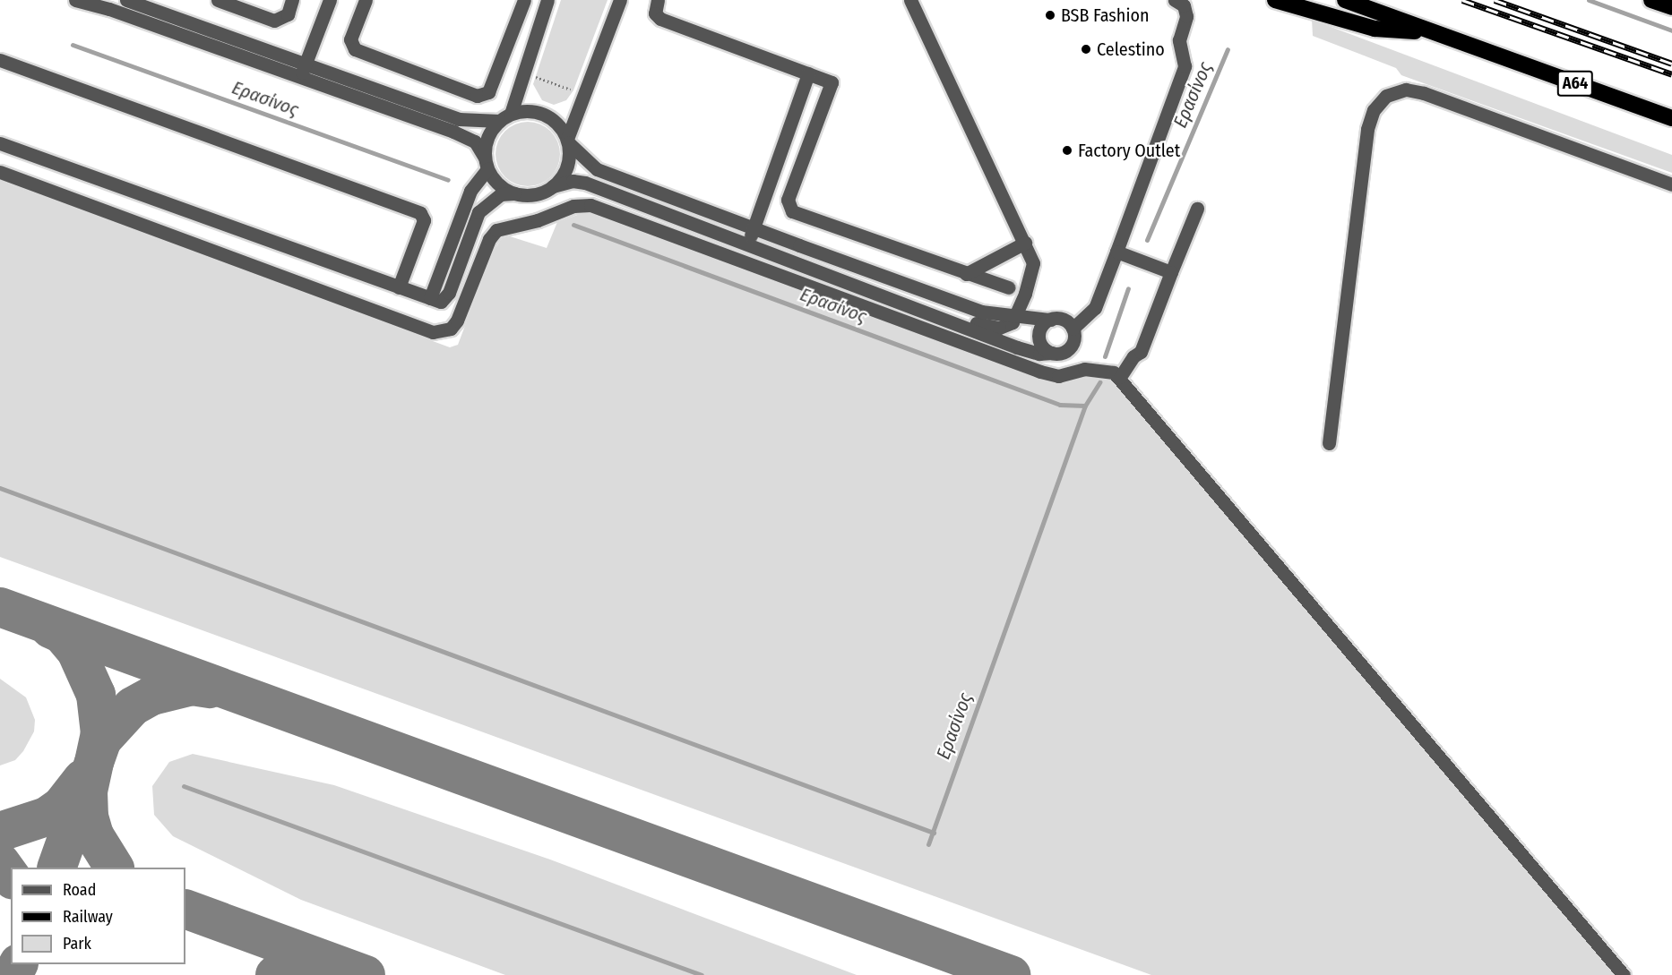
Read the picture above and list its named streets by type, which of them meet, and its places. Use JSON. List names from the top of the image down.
{
  "streets": {
    "highway": ["Α64"]
  },
  "water": ["Ερασίνος"],
  "places": ["BSB Fashion", "Celestino", "Factory Outlet"],
  "legend": ["Road", "Railway", "Park"]
}
